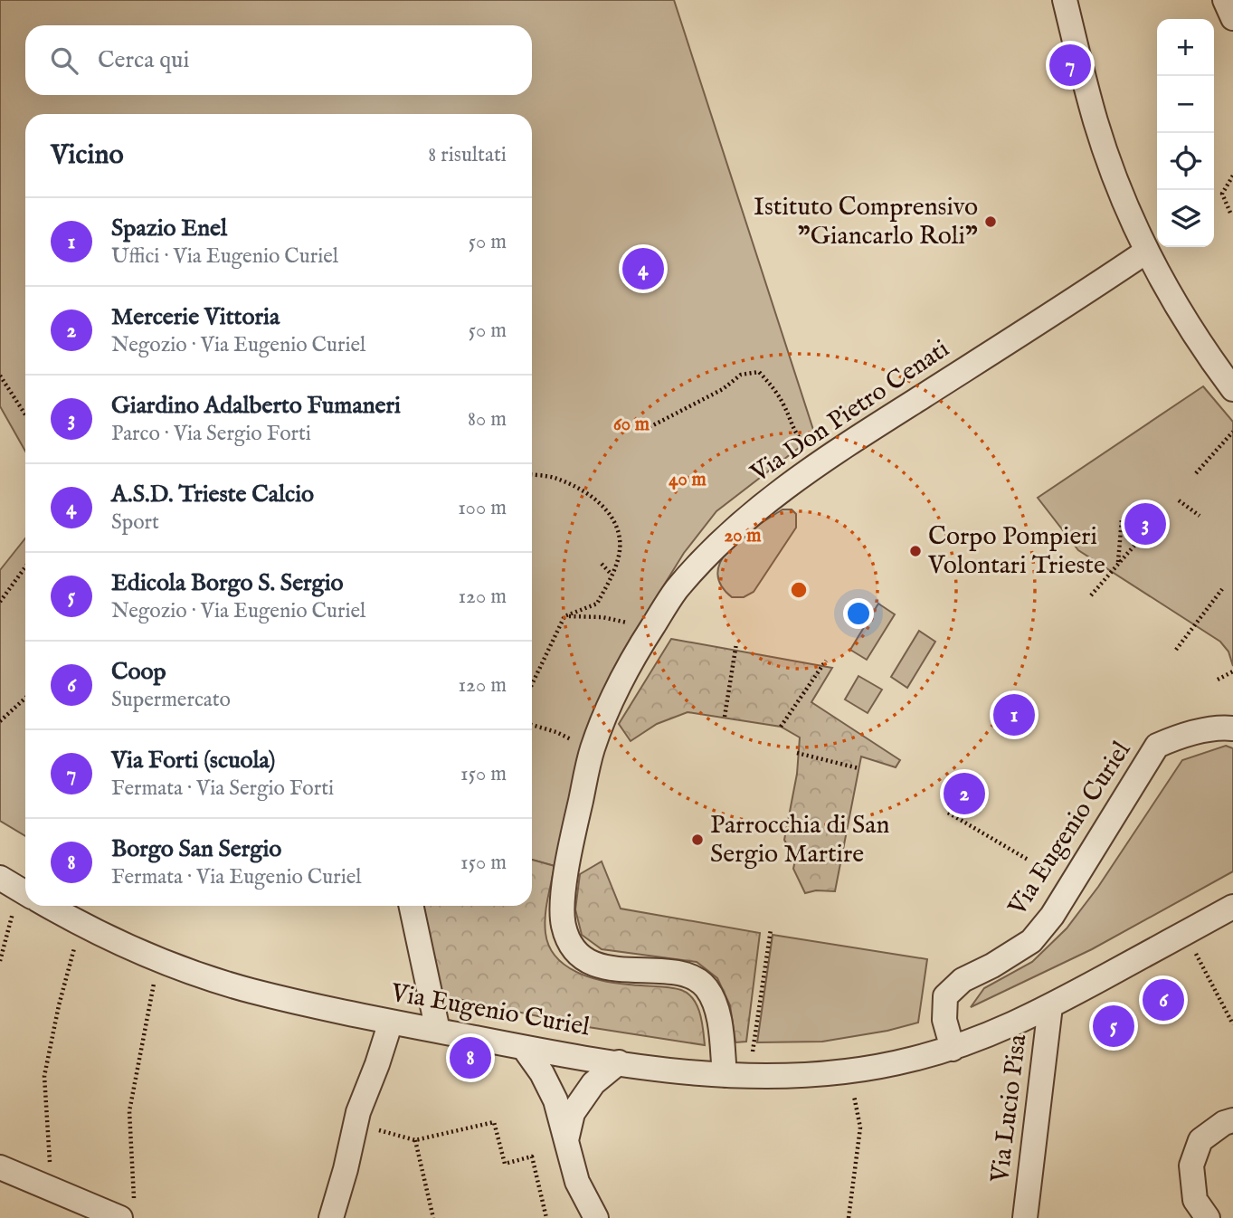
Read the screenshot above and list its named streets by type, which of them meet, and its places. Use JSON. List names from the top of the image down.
{
  "streets": {
    "street": ["Via Don Pietro Cenati", "Via Eugenio Curiel", "Via Lucio Pisa"]
  },
  "crossings": [
    ["Via Don Pietro Cenati", "Via Eugenio Curiel"],
    ["Via Eugenio Curiel", "Via Lucio Pisa"]
  ],
  "places": ["Istituto Comprensivo \"Giancarlo Roli\"", "Corpo Pompieri Volontari Trieste", "Parrocchia di San Sergio Martire"],
  "page": {
    "map_buttons": ["+", "−"],
    "search": "Cerca qui",
    "pins": [
      "7",
      "4",
      "3",
      "1",
      "2",
      "6",
      "5",
      "8"
    ],
    "heading": ["Vicino", "8 risultati"],
    "list": [
      {
        "mark": "1",
        "name": "Spazio Enel",
        "note": "Uffici · Via Eugenio Curiel",
        "value": "50 m"
      },
      {
        "mark": "2",
        "name": "Mercerie Vittoria",
        "note": "Negozio · Via Eugenio Curiel",
        "value": "50 m"
      },
      {
        "mark": "3",
        "name": "Giardino Adalberto Fumaneri",
        "note": "Parco · Via Sergio Forti",
        "value": "80 m"
      },
      {
        "mark": "4",
        "name": "A.S.D. Trieste Calcio",
        "note": "Sport",
        "value": "100 m"
      },
      {
        "mark": "5",
        "name": "Edicola Borgo S. Sergio",
        "note": "Negozio · Via Eugenio Curiel",
        "value": "120 m"
      },
      {
        "mark": "6",
        "name": "Coop",
        "note": "Supermercato",
        "value": "120 m"
      },
      {
        "mark": "7",
        "name": "Via Forti (scuola)",
        "note": "Fermata · Via Sergio Forti",
        "value": "150 m"
      },
      {
        "mark": "8",
        "name": "Borgo San Sergio",
        "note": "Fermata · Via Eugenio Curiel",
        "value": "150 m"
      }
    ]
  },
  "rings": ["60 m", "40 m", "20 m"]
}
